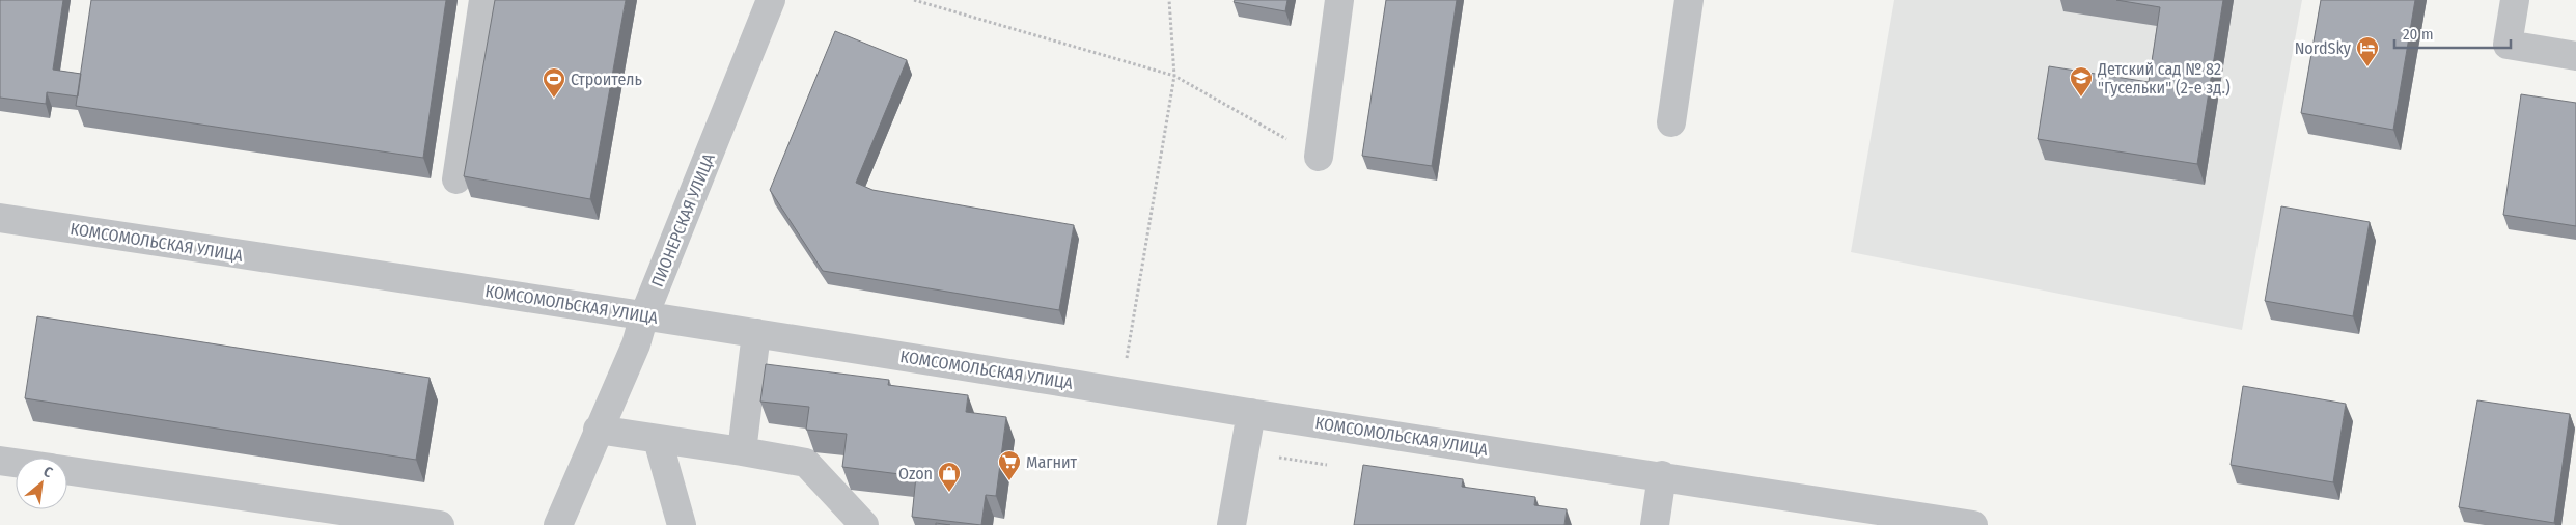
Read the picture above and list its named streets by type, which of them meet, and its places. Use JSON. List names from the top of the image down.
{
  "streets": {
    "street": ["ПИОНЕРСКАЯ УЛИЦА", "КОМСОМОЛЬСКАЯ УЛИЦА"]
  },
  "crossings": [
    ["ПИОНЕРСКАЯ УЛИЦА", "КОМСОМОЛЬСКАЯ УЛИЦА"]
  ],
  "places": {
    "hotel": ["NordSky"],
    "school or university": ["Детский сад № 82 \"Гусельки\" (2-е зд.)"],
    "sports": ["Строитель"],
    "supermarket": ["Магнит"],
    "shop": ["Ozon"]
  },
  "scale_bar": "20 m",
  "north": "top right"
}
